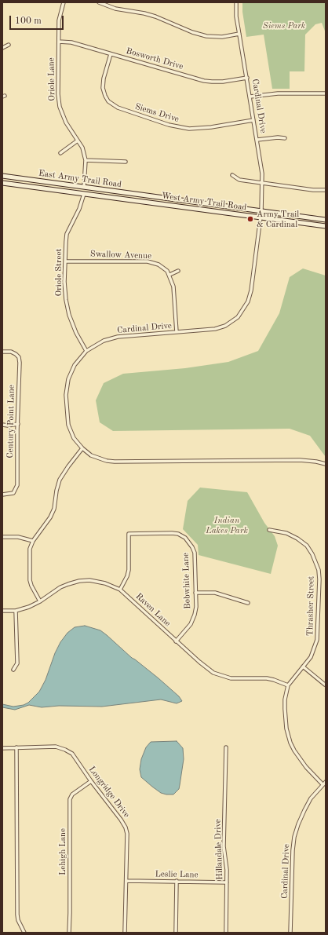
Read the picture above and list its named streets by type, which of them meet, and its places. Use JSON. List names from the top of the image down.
{
  "streets": {
    "main road": ["East Army Trail Road", "West Army Trail Road"],
    "street": [
      "Bosworth Drive",
      "Oriole Lane",
      "Cardinal Drive",
      "Siems Drive",
      "Swallow Avenue",
      "Oriole Street",
      "Century Point Lane",
      "Bobwhite Lane",
      "Thrasher Street",
      "Raven Lane",
      "Longridge Drive",
      "Hillandale Drive",
      "Lehigh Lane",
      "Leslie Lane"
    ]
  },
  "crossings": [
    ["Bosworth Drive", "Oriole Lane"],
    ["Bosworth Drive", "Cardinal Drive"],
    ["Bosworth Drive", "Siems Drive"],
    ["Oriole Lane", "East Army Trail Road"],
    ["Cardinal Drive", "Siems Drive"],
    ["Cardinal Drive", "West Army Trail Road"],
    ["Cardinal Drive", "Oriole Street"],
    ["Cardinal Drive", "Thrasher Street"],
    ["East Army Trail Road", "West Army Trail Road"],
    ["East Army Trail Road", "Oriole Street"],
    ["Swallow Avenue", "Oriole Street"],
    ["Bobwhite Lane", "Raven Lane"],
    ["Thrasher Street", "Raven Lane"],
    ["Longridge Drive", "Lehigh Lane"],
    ["Longridge Drive", "Leslie Lane"],
    ["Hillandale Drive", "Leslie Lane"]
  ],
  "parks": ["Siems Park", "Indian Lakes Park"],
  "places": ["Army Trail & Cardinal"],
  "scale_bar": "100 m"
}
